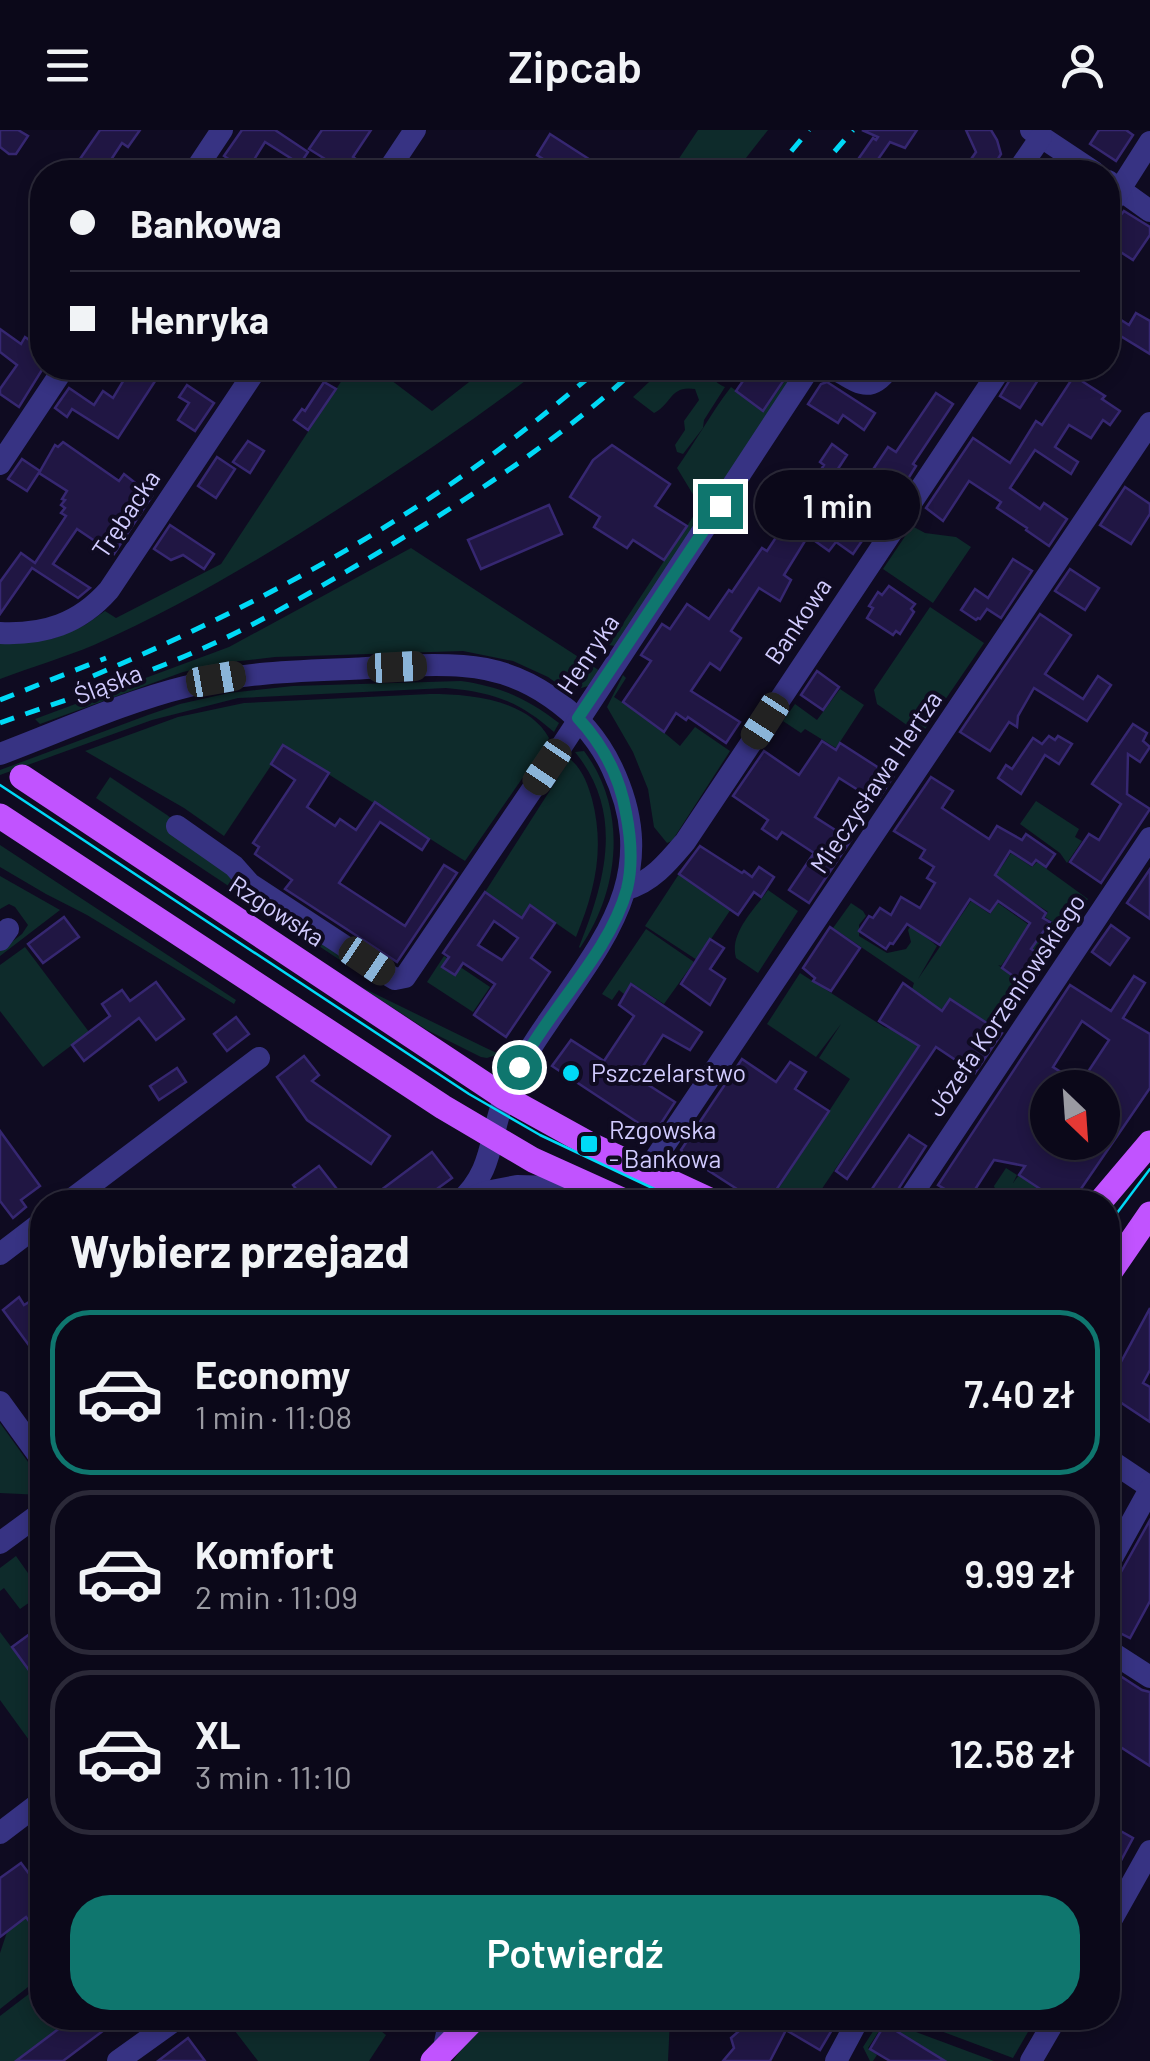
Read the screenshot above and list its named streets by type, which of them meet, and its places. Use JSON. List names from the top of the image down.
{
  "streets": {
    "main road": ["Rzgowska"],
    "street": [
      "Trębacka",
      "Bankowa",
      "Henryka",
      "Śląska",
      "Mieczysława Hertza",
      "Józefa Korzeniowskiego"
    ]
  },
  "crossings": [
    ["Bankowa", "Śląska"],
    ["Henryka", "Śląska"],
    ["Mieczysława Hertza", "Rzgowska"]
  ],
  "places": {
    "other": ["Pszczelarstwo"],
    "transit": ["Rzgowska - Bankowa"]
  },
  "north": "bottom right",
  "page": {
    "header": "Zipcab",
    "banner": ["Bankowa", "Henryka"],
    "bubble": "1 min",
    "heading": "Wybierz przejazd",
    "list": [
      {
        "name": "Economy",
        "note": "1 min · 11:08",
        "value": "7.40 zł"
      },
      {
        "name": "Komfort",
        "note": "2 min · 11:09",
        "value": "9.99 zł"
      },
      {
        "name": "XL",
        "note": "3 min · 11:10",
        "value": "12.58 zł"
      }
    ],
    "buttons": "Potwierdź"
  }
}
